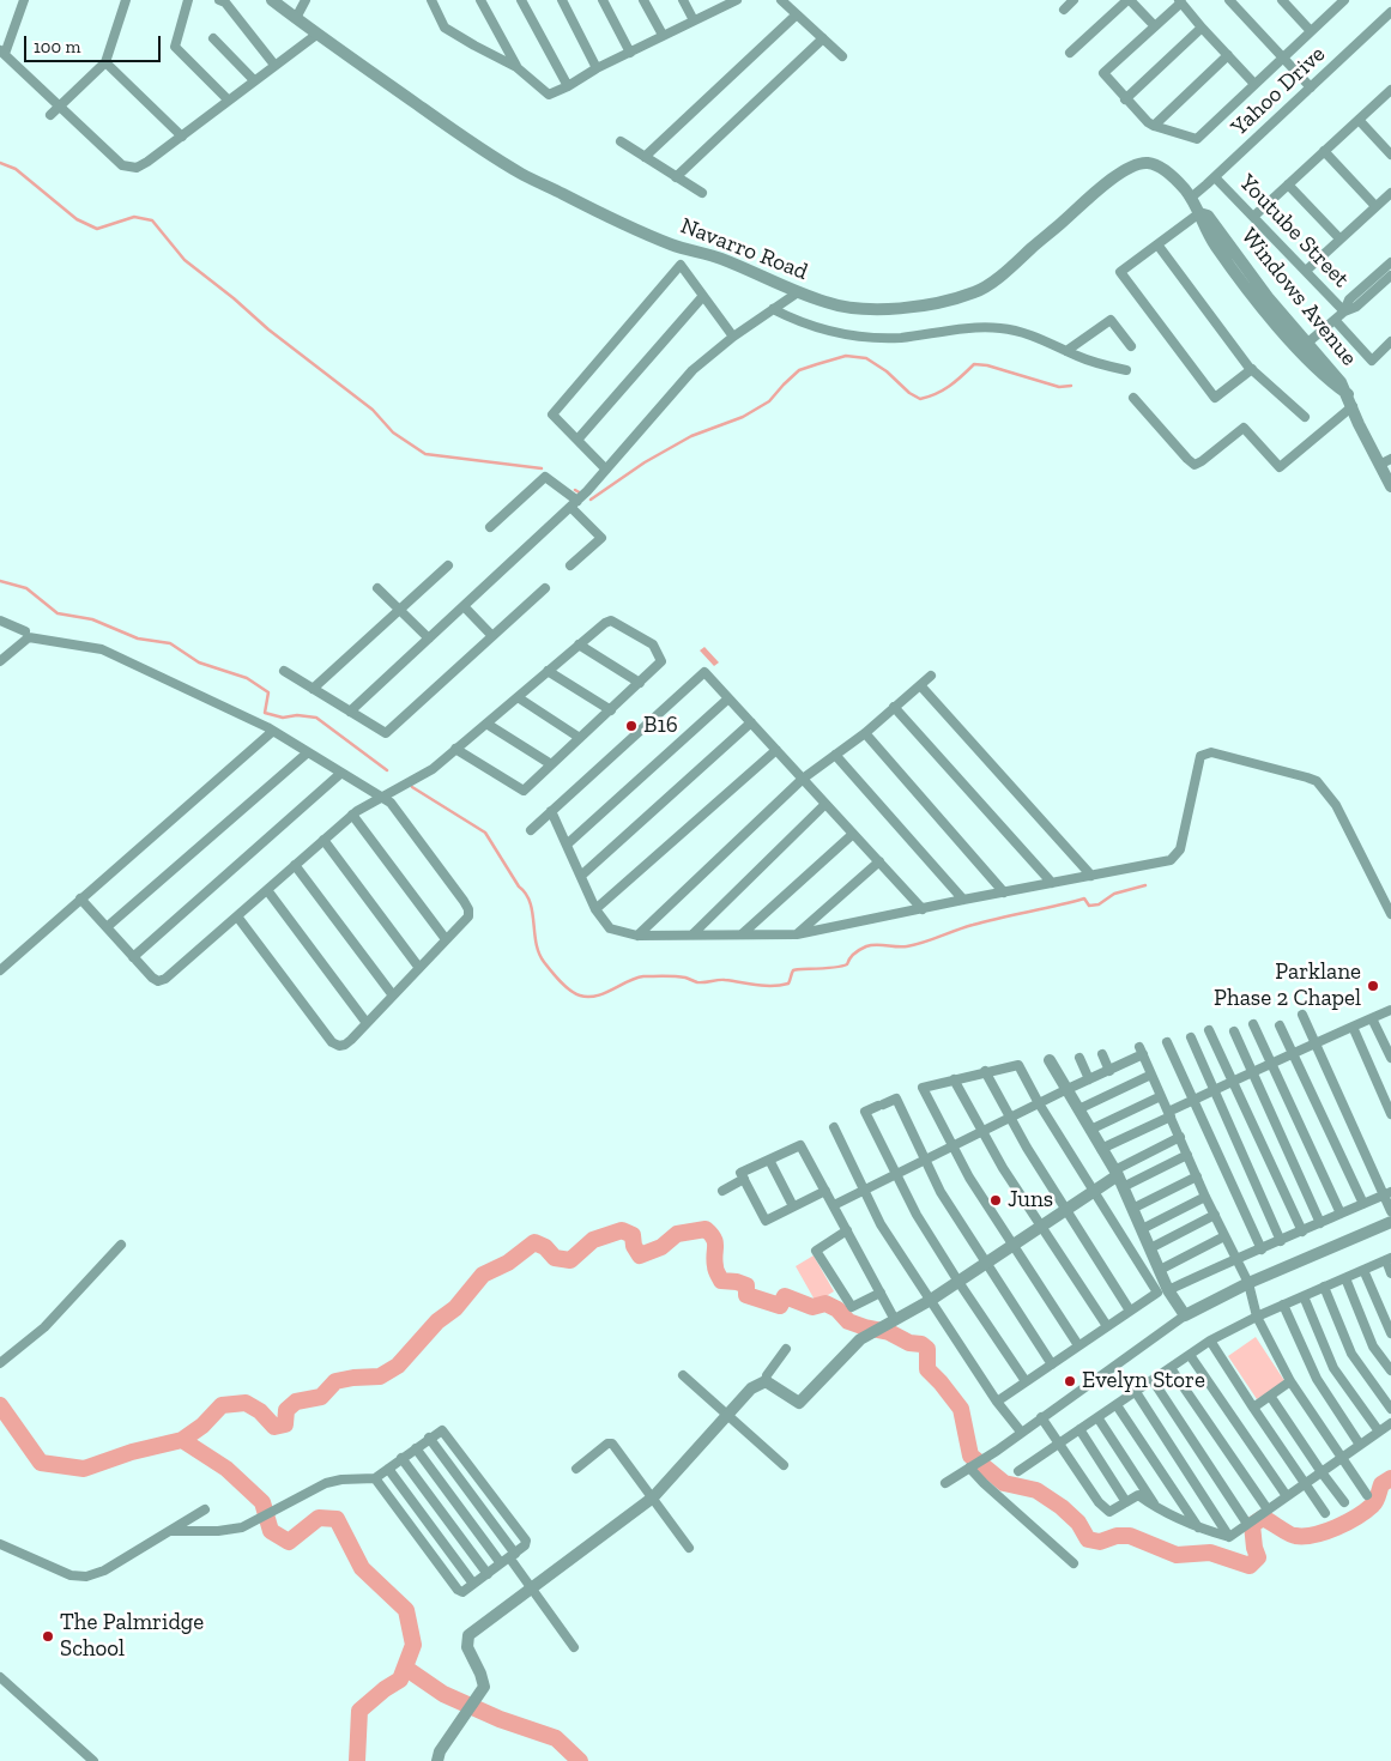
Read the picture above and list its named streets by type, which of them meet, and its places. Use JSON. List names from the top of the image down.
{
  "streets": {
    "street": [
      "Yahoo Drive",
      "Youtube Street",
      "Navarro Road",
      "Windows Avenue"
    ]
  },
  "crossings": [
    ["Yahoo Drive", "Youtube Street"],
    ["Yahoo Drive", "Navarro Road"],
    ["Navarro Road", "Windows Avenue"]
  ],
  "places": [
    "B16",
    "Parklane Phase 2 Chapel",
    "Juns",
    "Evelyn Store",
    "The Palmridge School"
  ],
  "scale_bar": "100 m"
}
